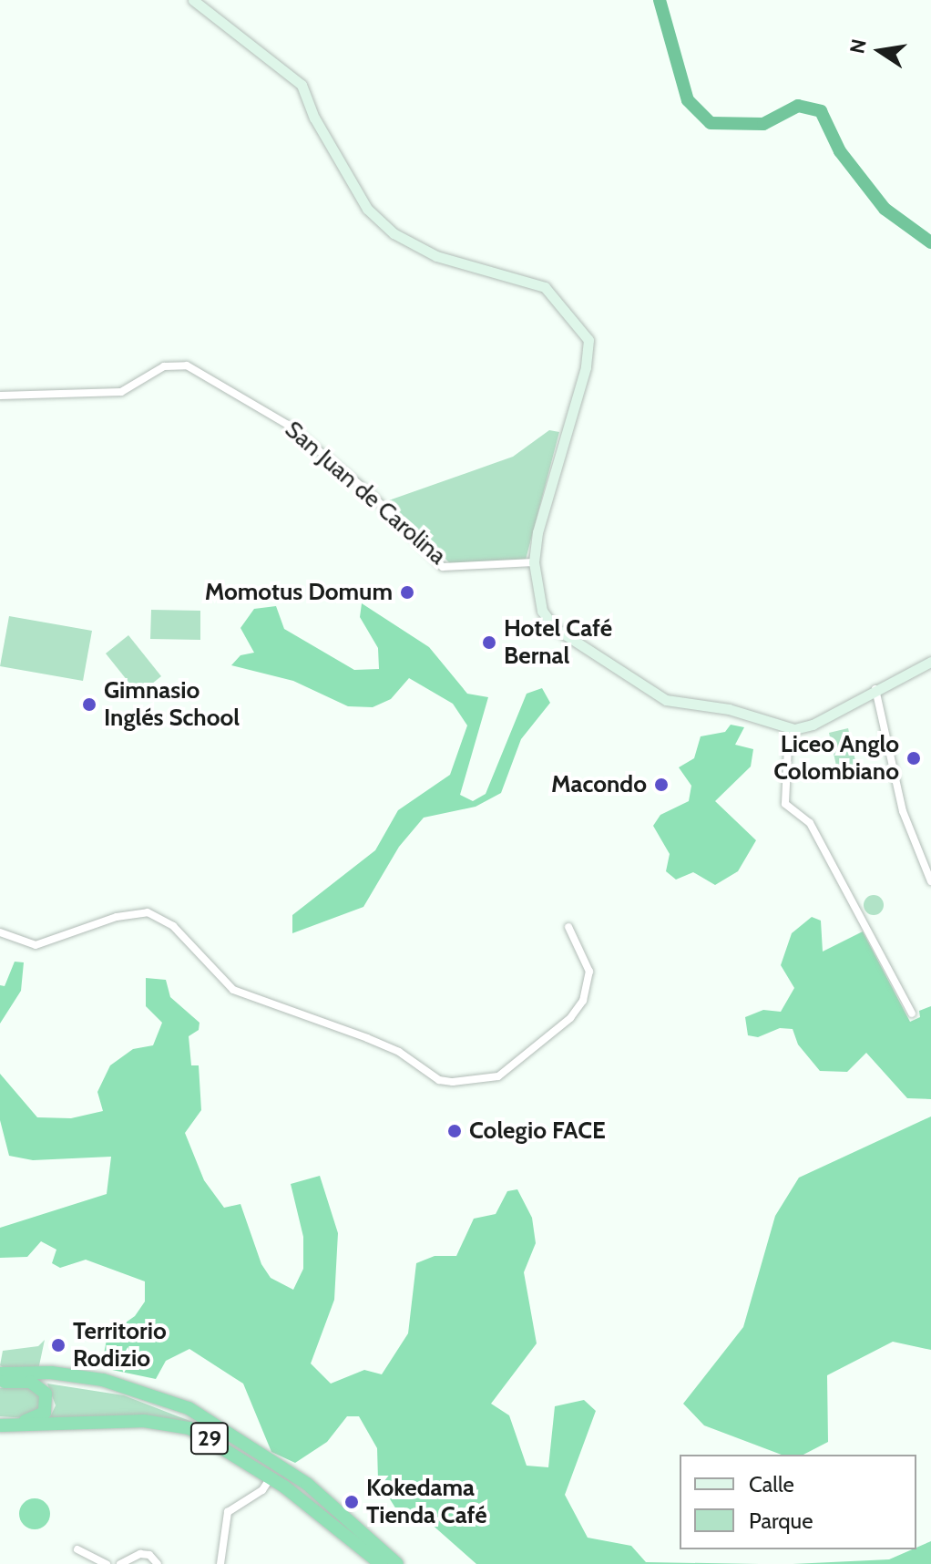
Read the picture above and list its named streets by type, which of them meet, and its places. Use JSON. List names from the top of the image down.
{
  "streets": {
    "highway": ["29"],
    "street": ["San Juan de Carolina"]
  },
  "places": [
    "Momotus Domum",
    "Hotel Café Bernal",
    "Gimnasio Inglés School",
    "Liceo Anglo Colombiano",
    "Macondo",
    "Colegio FACE",
    "Territorio Rodizio",
    "Kokedama Tienda Café"
  ],
  "legend": ["Calle", "Parque"],
  "north": "left"
}
